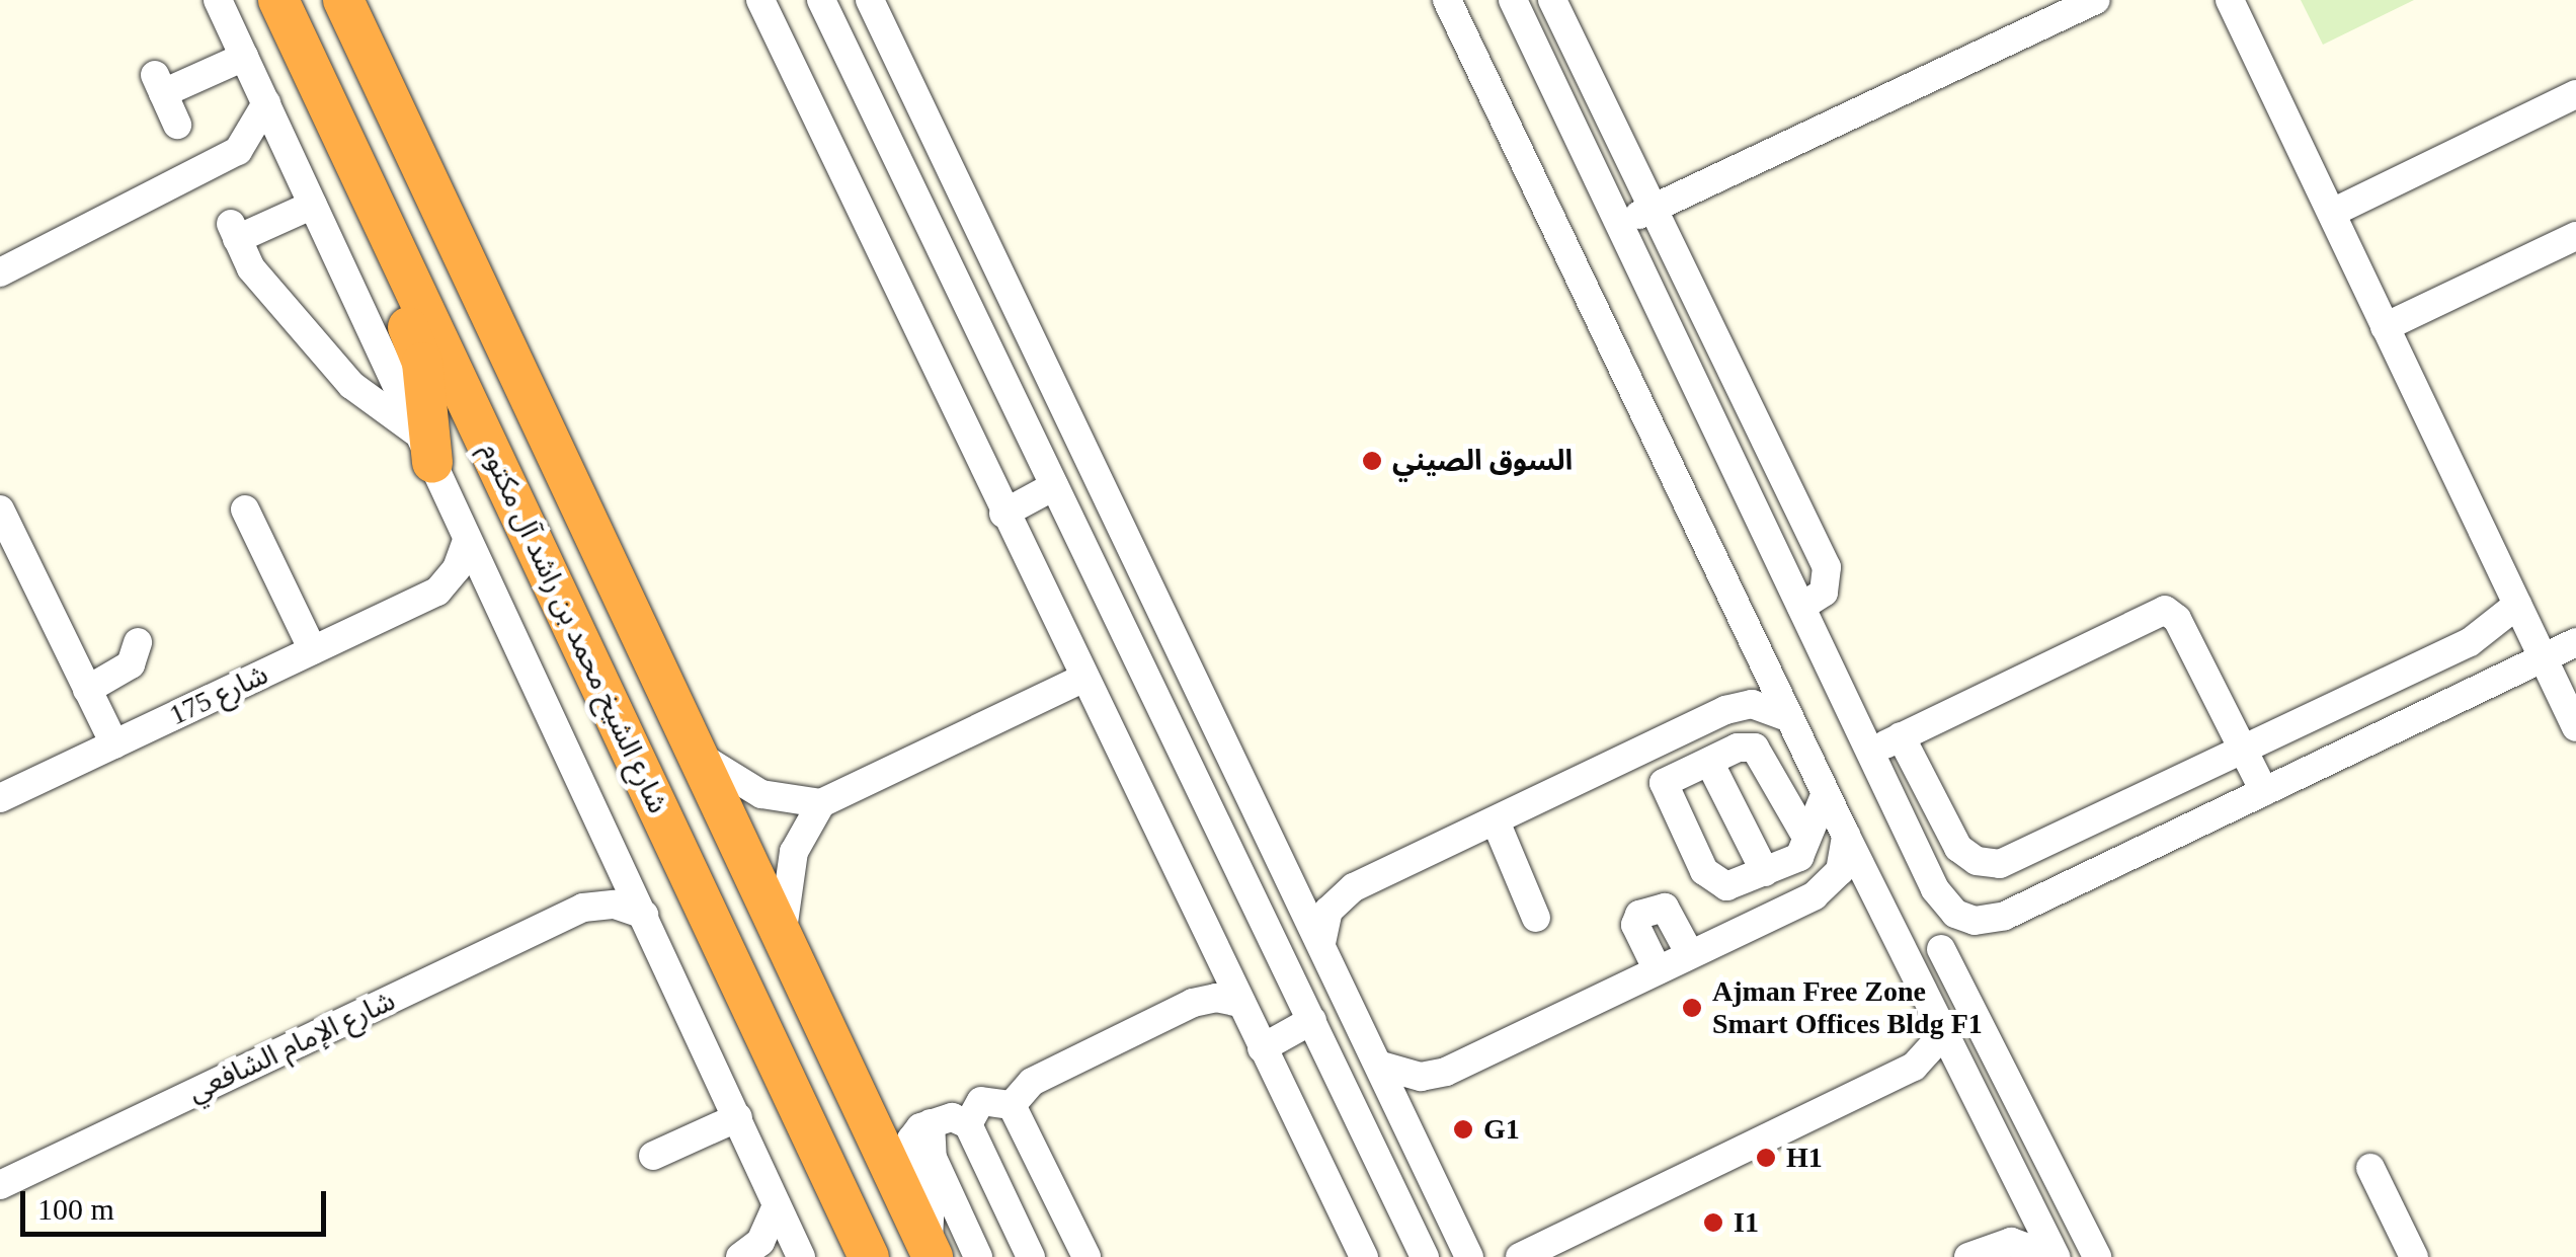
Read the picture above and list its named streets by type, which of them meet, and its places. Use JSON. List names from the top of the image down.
{
  "streets": {
    "highway": ["شارع الشيخ محمد بن راشد آل مكتوم"],
    "street": ["شارع 175", "شارع الإمام الشافعي"]
  },
  "places": [
    "السوق الصيني",
    "Ajman Free Zone Smart Offices Bldg F1",
    "G1",
    "H1",
    "I1"
  ],
  "scale_bar": "100 m"
}
